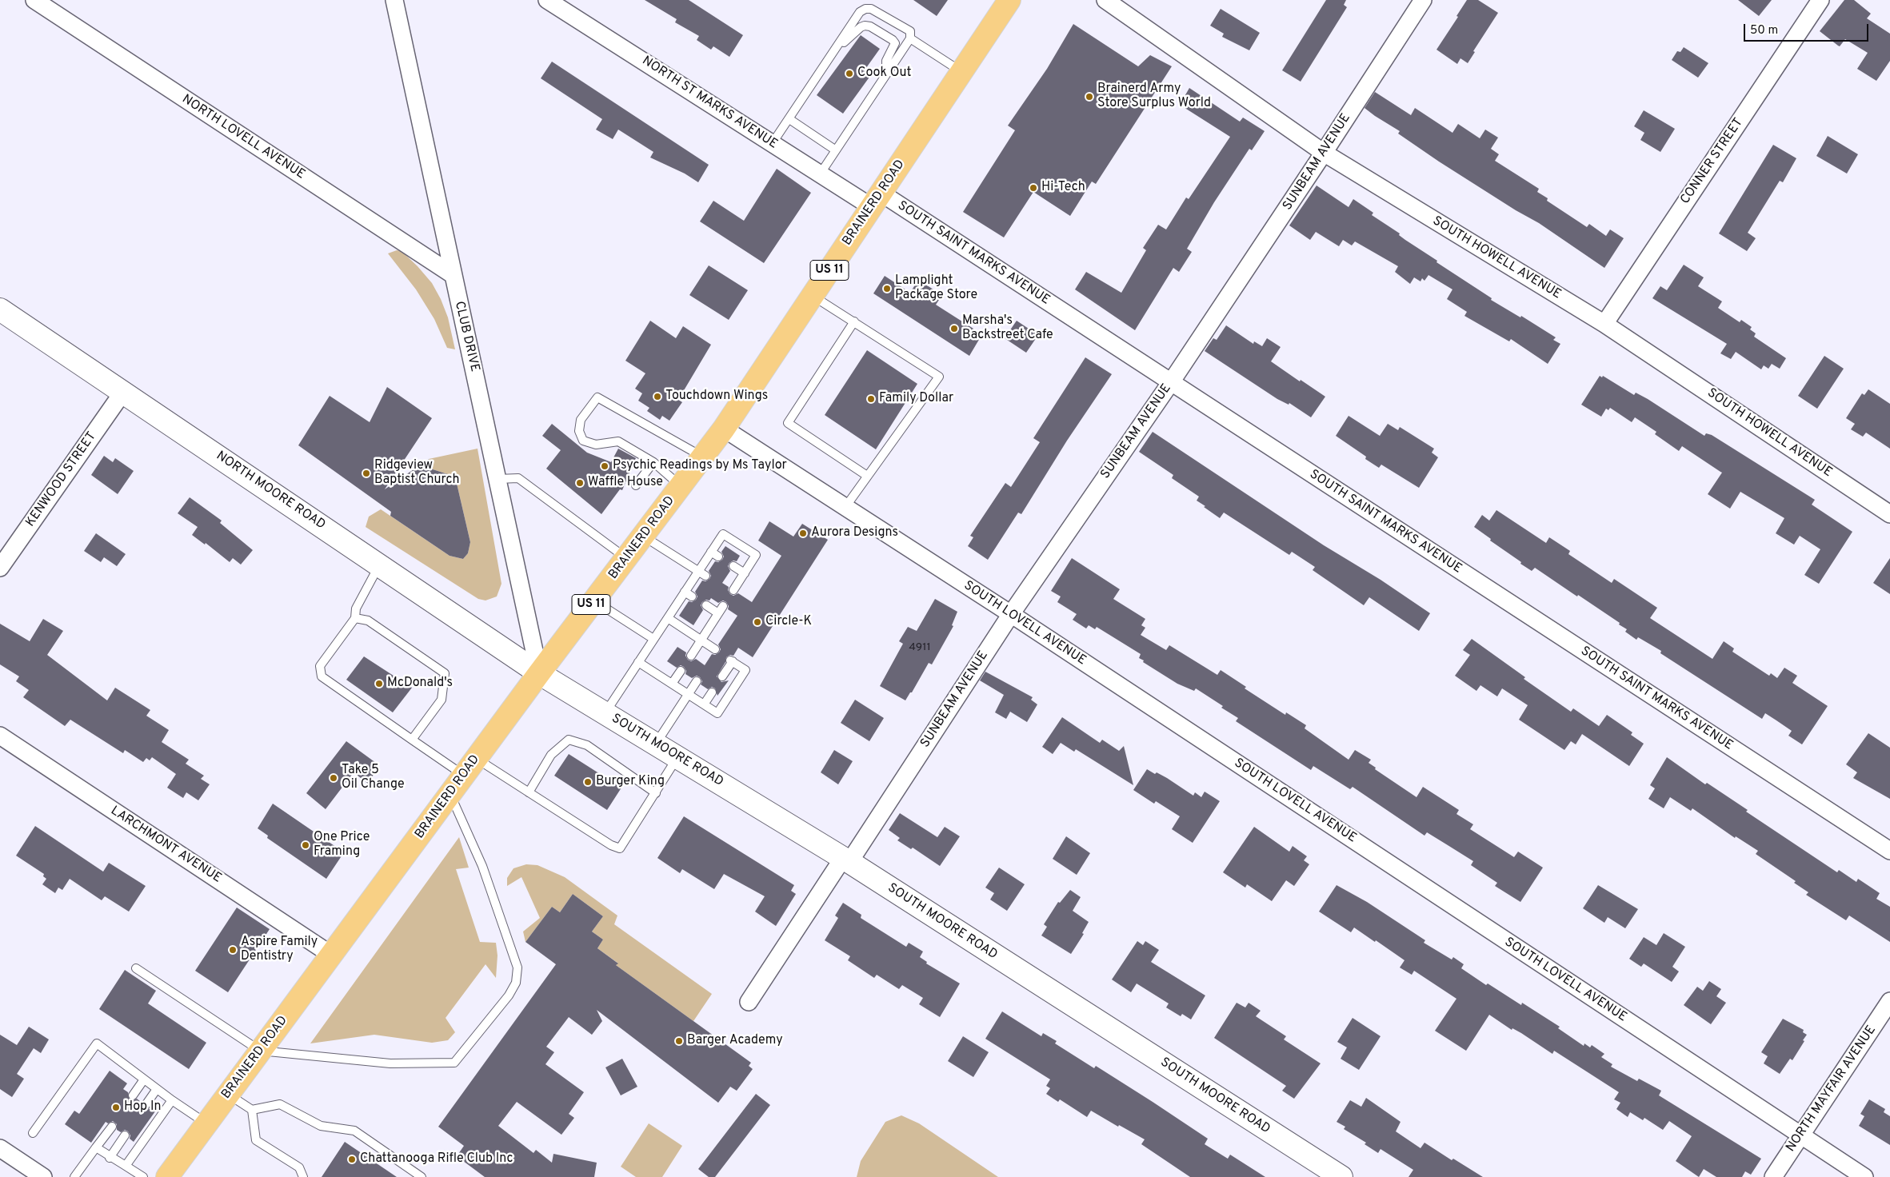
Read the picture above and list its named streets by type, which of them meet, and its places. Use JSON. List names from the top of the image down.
{
  "streets": {
    "main road": [
      "BRAINERD ROAD",
      "US 11",
      "NORTH MOORE ROAD",
      "SOUTH MOORE ROAD"
    ],
    "street": [
      "NORTH ST MARKS AVENUE",
      "NORTH LOVELL AVENUE",
      "CONNER STREET",
      "SUNBEAM AVENUE",
      "SOUTH SAINT MARKS AVENUE",
      "SOUTH HOWELL AVENUE",
      "CLUB DRIVE",
      "KENWOOD STREET",
      "SOUTH LOVELL AVENUE",
      "LARCHMONT AVENUE",
      "NORTH MAYFAIR AVENUE"
    ]
  },
  "crossings": [
    ["NORTH ST MARKS AVENUE", "BRAINERD ROAD"],
    ["NORTH ST MARKS AVENUE", "SOUTH SAINT MARKS AVENUE"],
    ["NORTH LOVELL AVENUE", "CLUB DRIVE"],
    ["CONNER STREET", "SOUTH HOWELL AVENUE"],
    ["SUNBEAM AVENUE", "SOUTH SAINT MARKS AVENUE"],
    ["SUNBEAM AVENUE", "SOUTH HOWELL AVENUE"],
    ["SUNBEAM AVENUE", "SOUTH LOVELL AVENUE"],
    ["SUNBEAM AVENUE", "SOUTH MOORE ROAD"],
    ["BRAINERD ROAD", "SOUTH SAINT MARKS AVENUE"],
    ["BRAINERD ROAD", "CLUB DRIVE"],
    ["BRAINERD ROAD", "NORTH MOORE ROAD"],
    ["BRAINERD ROAD", "SOUTH LOVELL AVENUE"],
    ["BRAINERD ROAD", "SOUTH MOORE ROAD"],
    ["BRAINERD ROAD", "LARCHMONT AVENUE"],
    ["CLUB DRIVE", "NORTH MOORE ROAD"],
    ["CLUB DRIVE", "SOUTH MOORE ROAD"],
    ["KENWOOD STREET", "NORTH MOORE ROAD"],
    ["NORTH MOORE ROAD", "SOUTH MOORE ROAD"],
    ["SOUTH LOVELL AVENUE", "NORTH MAYFAIR AVENUE"]
  ],
  "places": [
    "Cook Out",
    "Brainerd Army Store Surplus World",
    "Hi-Tech",
    "Lamplight Package Store",
    "Marsha's Backstreet Cafe",
    "Touchdown Wings",
    "Family Dollar",
    "Psychic Readings by Ms Taylor",
    "Ridgeview Baptist Church",
    "Waffle House",
    "Aurora Designs",
    "Circle-K",
    "McDonald's",
    "Take 5 Oil Change",
    "Burger King",
    "One Price Framing",
    "Aspire Family Dentistry",
    "Barger Academy",
    "Hop In",
    "Chattanooga Rifle Club Inc"
  ],
  "house_numbers": ["4911"],
  "scale_bar": "50 m"
}
